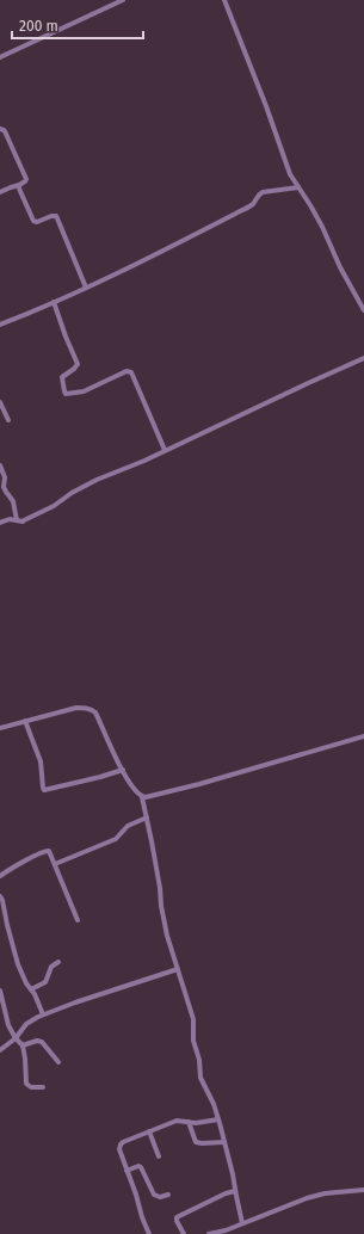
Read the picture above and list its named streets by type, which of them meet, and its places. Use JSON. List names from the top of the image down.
{
  "scale_bar": "200 m"
}
